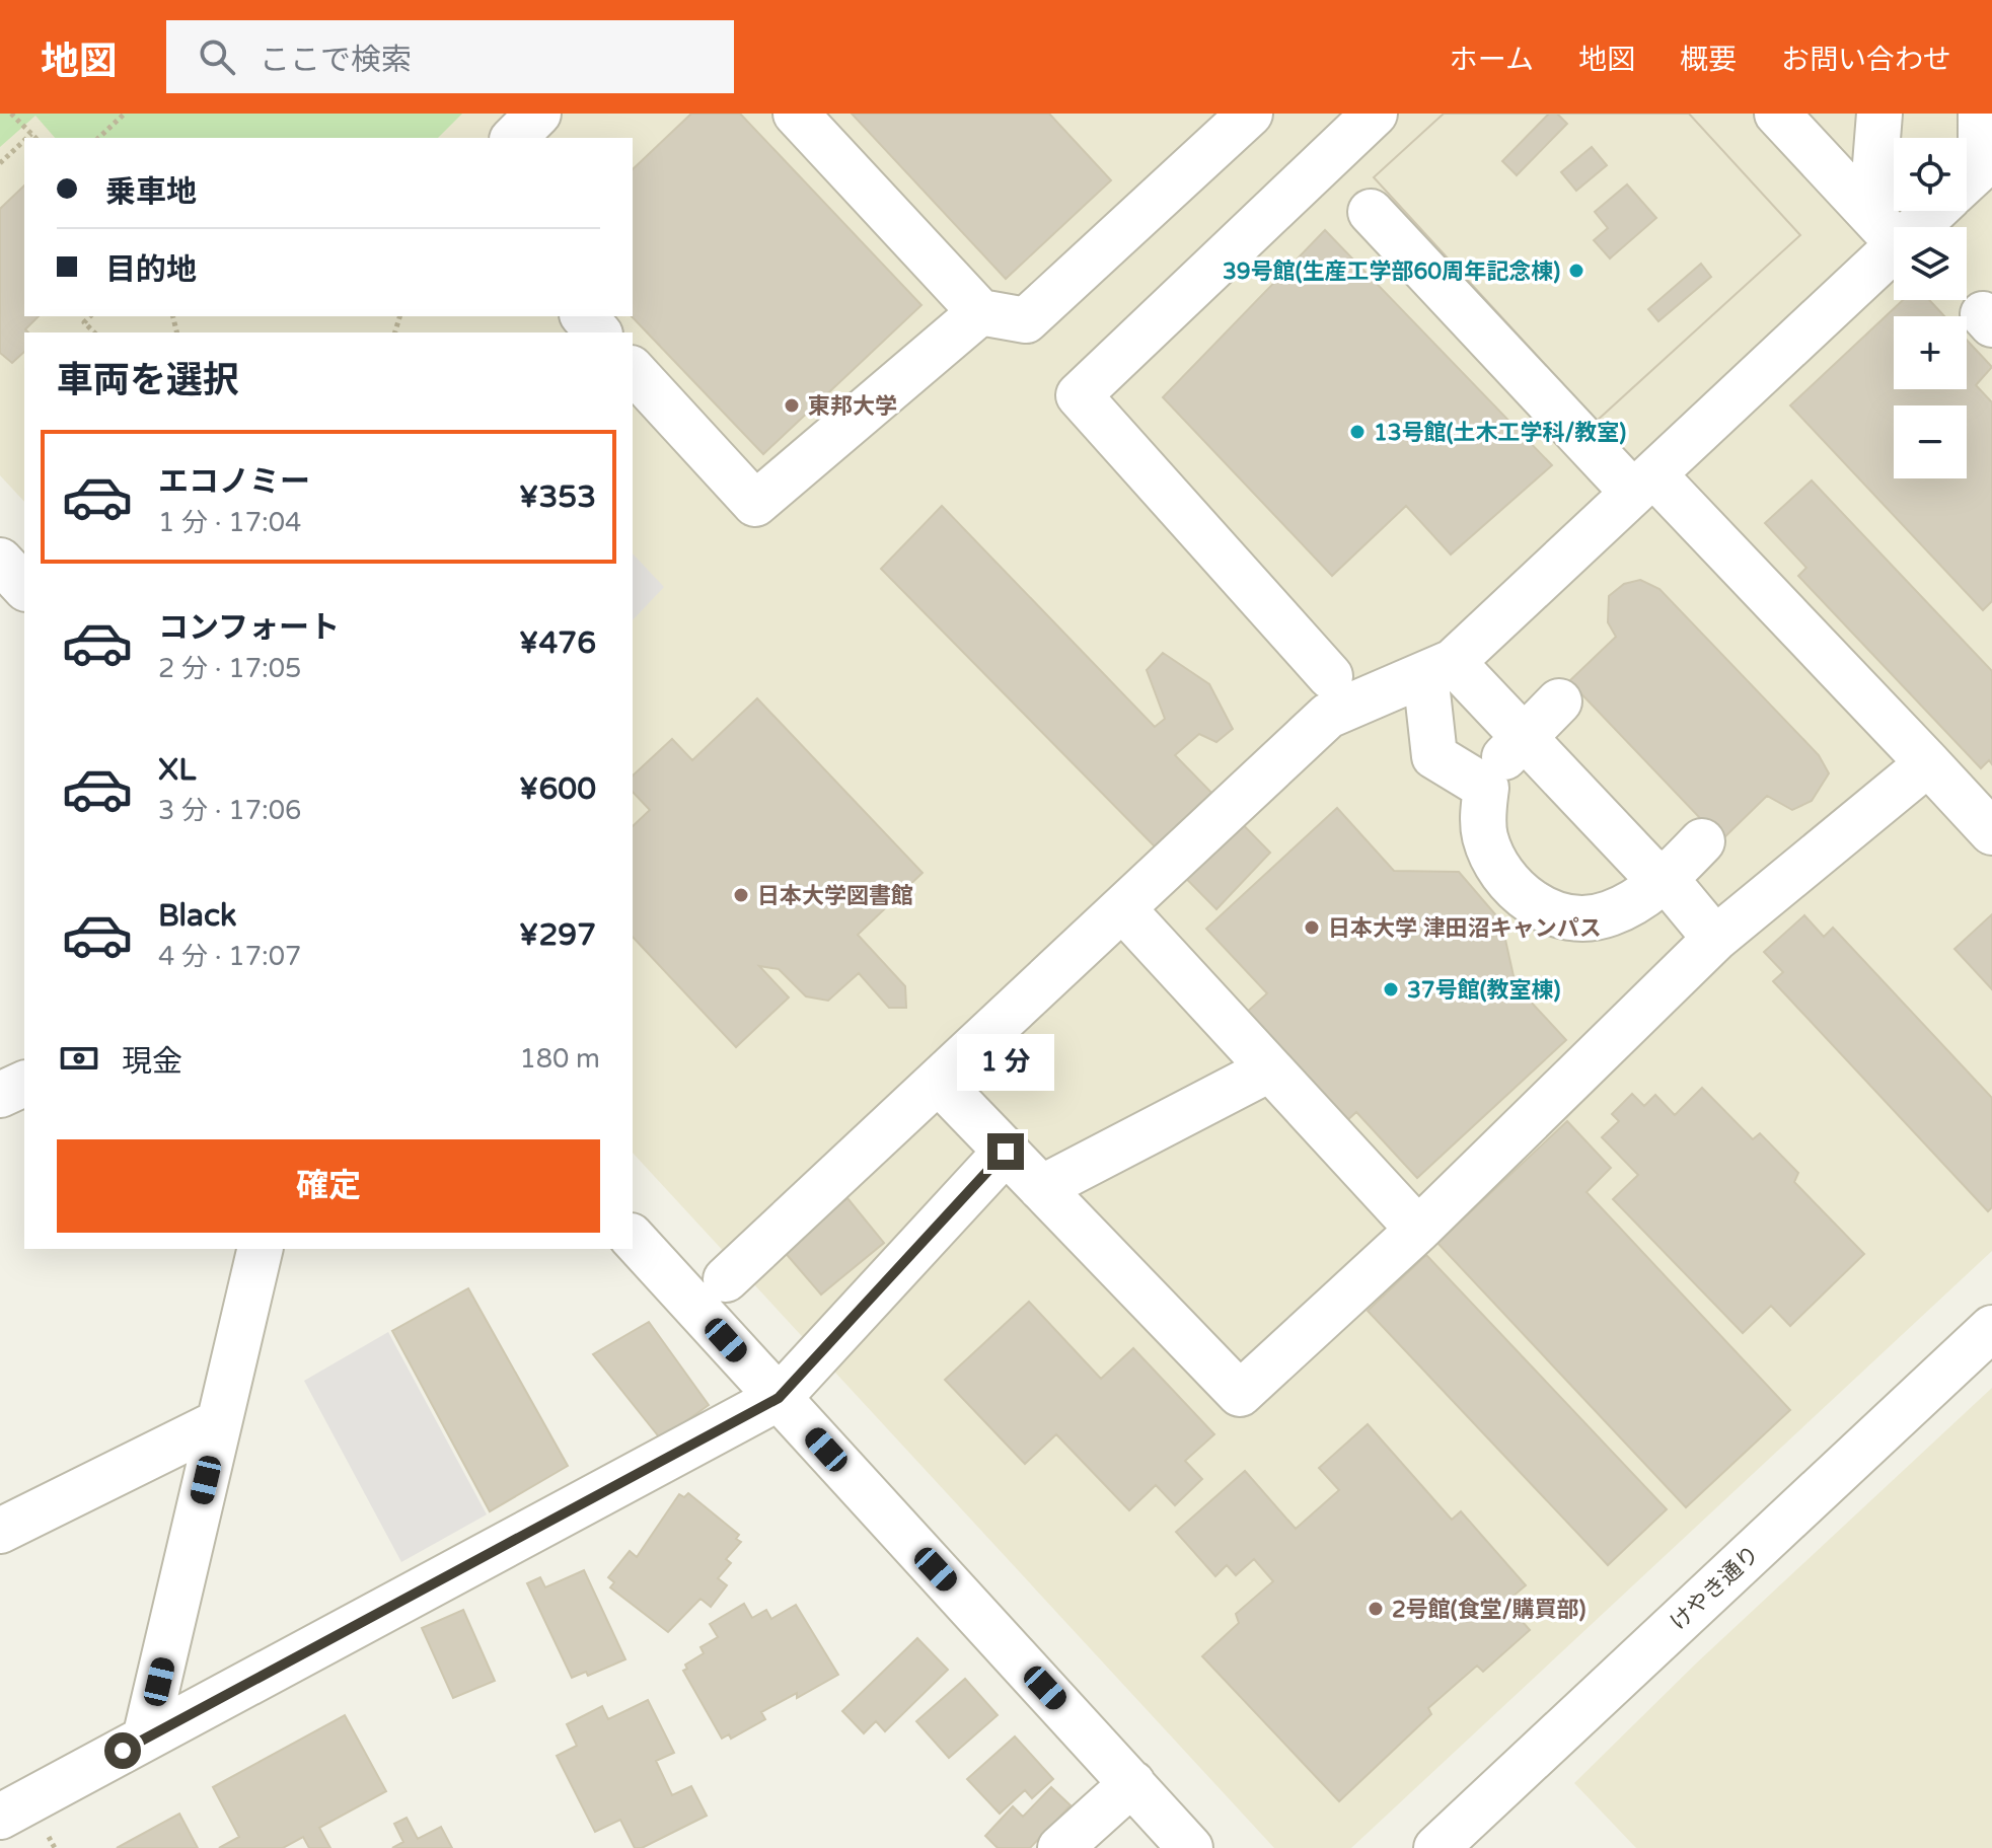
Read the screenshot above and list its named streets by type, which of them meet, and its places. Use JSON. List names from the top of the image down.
{
  "streets": {
    "street": ["けやき通り"]
  },
  "places": [
    "39号館(生産工学部60周年記念棟)",
    "東邦大学",
    "13号館(土木工学科/教室)",
    "日本大学図書館",
    "日本大学 津田沼キャンパス",
    "37号館(教室棟)",
    "2号館(食堂/購買部)"
  ],
  "page": {
    "header": "地図",
    "search": "ここで検索",
    "nav": [
      "ホーム",
      "地図",
      "概要",
      "お問い合わせ"
    ],
    "map_buttons": ["+", "−"],
    "banner": ["乗車地", "目的地"],
    "heading": "車両を選択",
    "list": [
      {
        "name": "エコノミー",
        "note": "1 分 · 17:04",
        "value": "¥353"
      },
      {
        "name": "コンフォート",
        "note": "2 分 · 17:05",
        "value": "¥476"
      },
      {
        "name": "XL",
        "note": "3 分 · 17:06",
        "value": "¥600"
      },
      {
        "name": "Black",
        "note": "4 分 · 17:07",
        "value": "¥297"
      }
    ],
    "pay": ["現金", "180 m"],
    "bubble": "1 分",
    "buttons": "確定"
  }
}
